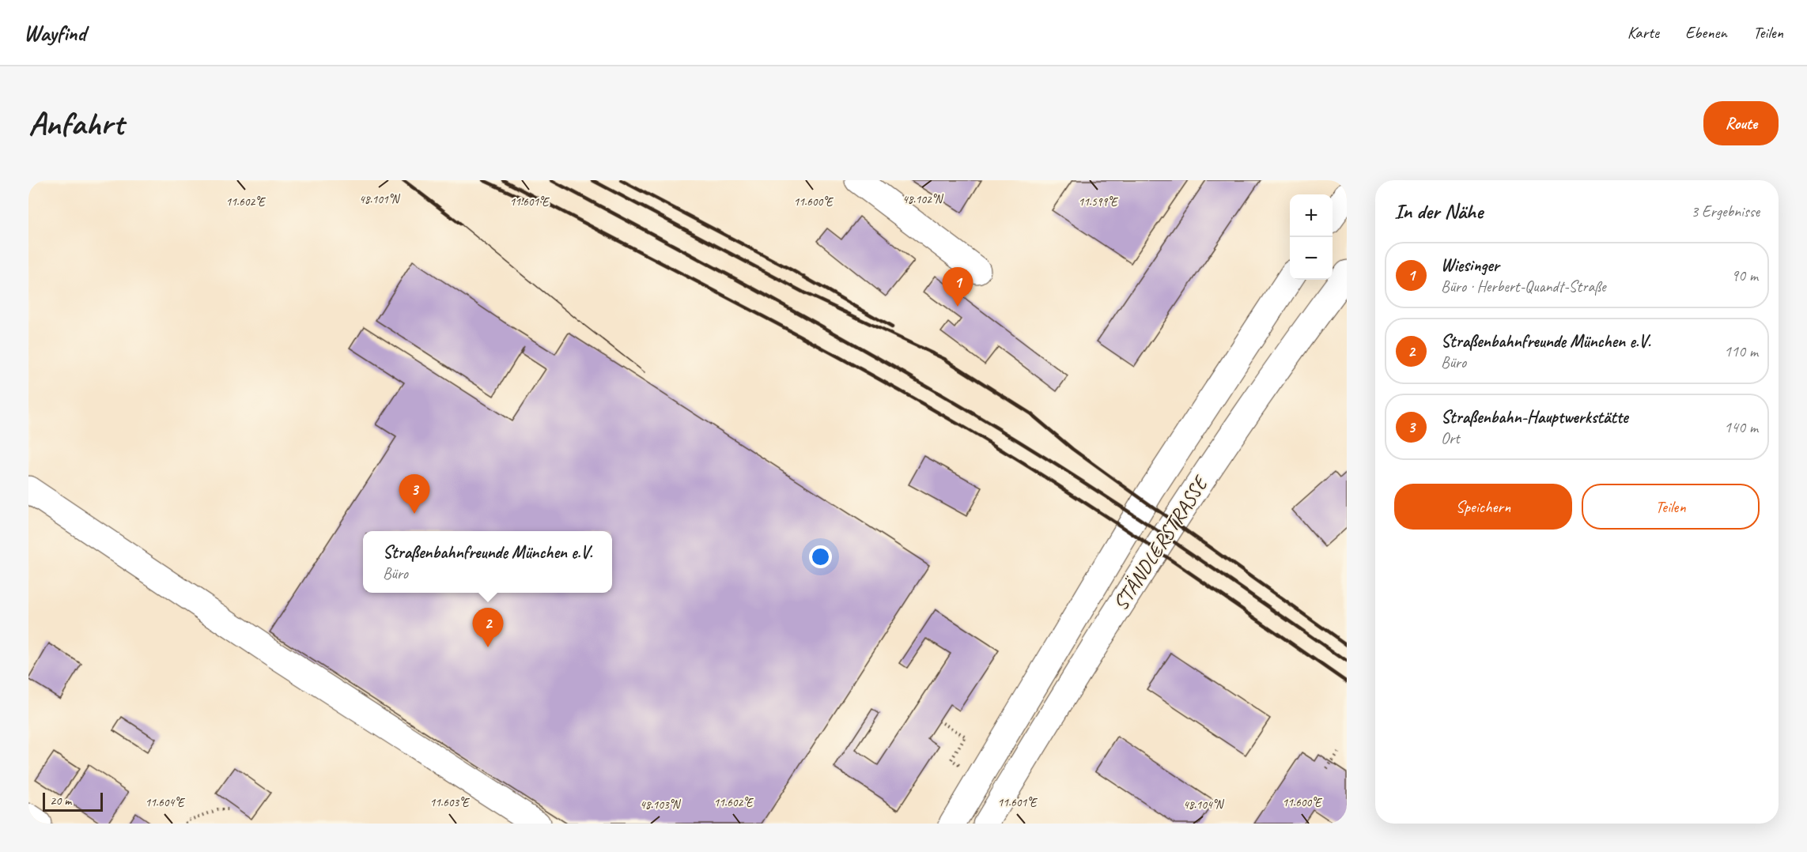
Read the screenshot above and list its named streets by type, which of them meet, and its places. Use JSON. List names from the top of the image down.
{
  "streets": {
    "main road": ["STÄNDLERSTRASSE"]
  },
  "scale_bar": "20 m",
  "page": {
    "header": "Wayfind",
    "nav": ["Karte", "Ebenen", "Teilen"],
    "buttons": [
      "Route",
      ["Speichern", "Teilen"]
    ],
    "title": "Anfahrt",
    "heading": ["In der Nähe", "3 Ergebnisse"],
    "map_buttons": ["+", "−"],
    "list": [
      {
        "mark": "1",
        "name": "Wiesinger",
        "note": "Büro · Herbert-Quandt-Straße",
        "value": "90 m"
      },
      {
        "mark": "2",
        "name": "Straßenbahnfreunde München e.V.",
        "note": "Büro",
        "value": "110 m"
      },
      {
        "mark": "3",
        "name": "Straßenbahn-Hauptwerkstätte",
        "note": "Ort",
        "value": "140 m"
      }
    ],
    "pins": ["1", "3", "2"],
    "popup": ["Straßenbahnfreunde München e.V.", "Büro"],
    "scale": "20 m"
  },
  "coordinates": [
    "48.101°N",
    "48.102°N",
    "11.602°E",
    "11.601°E",
    "11.600°E",
    "11.599°E",
    "11.604°E",
    "11.603°E",
    "48.103°N",
    "48.104°N"
  ]
}
